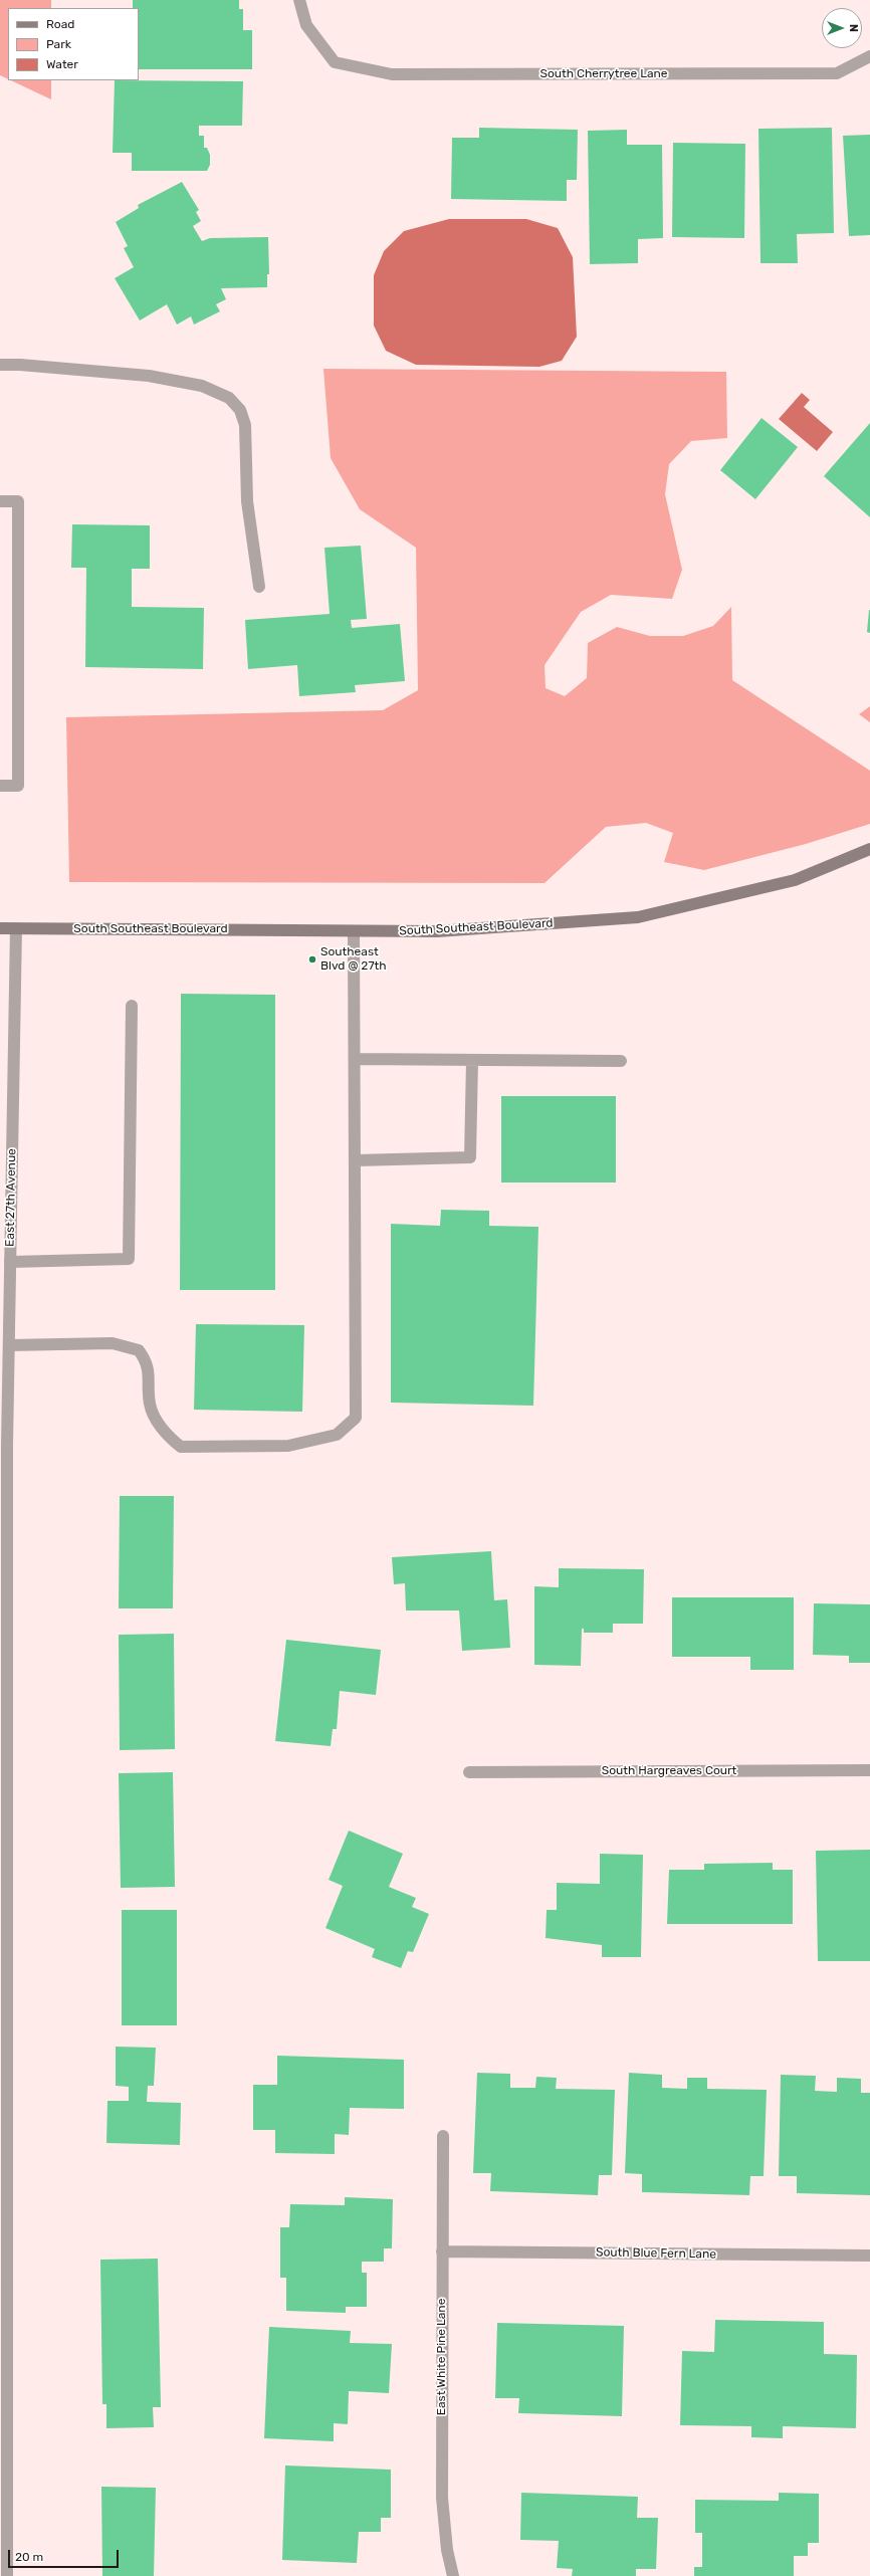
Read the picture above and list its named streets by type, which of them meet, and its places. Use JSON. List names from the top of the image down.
{
  "streets": {
    "main road": ["South Southeast Boulevard"],
    "street": [
      "South Cherrytree Lane",
      "East 27th Avenue",
      "South Hargreaves Court",
      "South Blue Fern Lane",
      "East White Pine Lane"
    ]
  },
  "crossings": [
    ["South Southeast Boulevard", "East 27th Avenue"],
    ["South Blue Fern Lane", "East White Pine Lane"]
  ],
  "places": ["Southeast Blvd @ 27th"],
  "legend": ["Road", "Park", "Water"],
  "scale_bar": "20 m",
  "north": "right"
}
